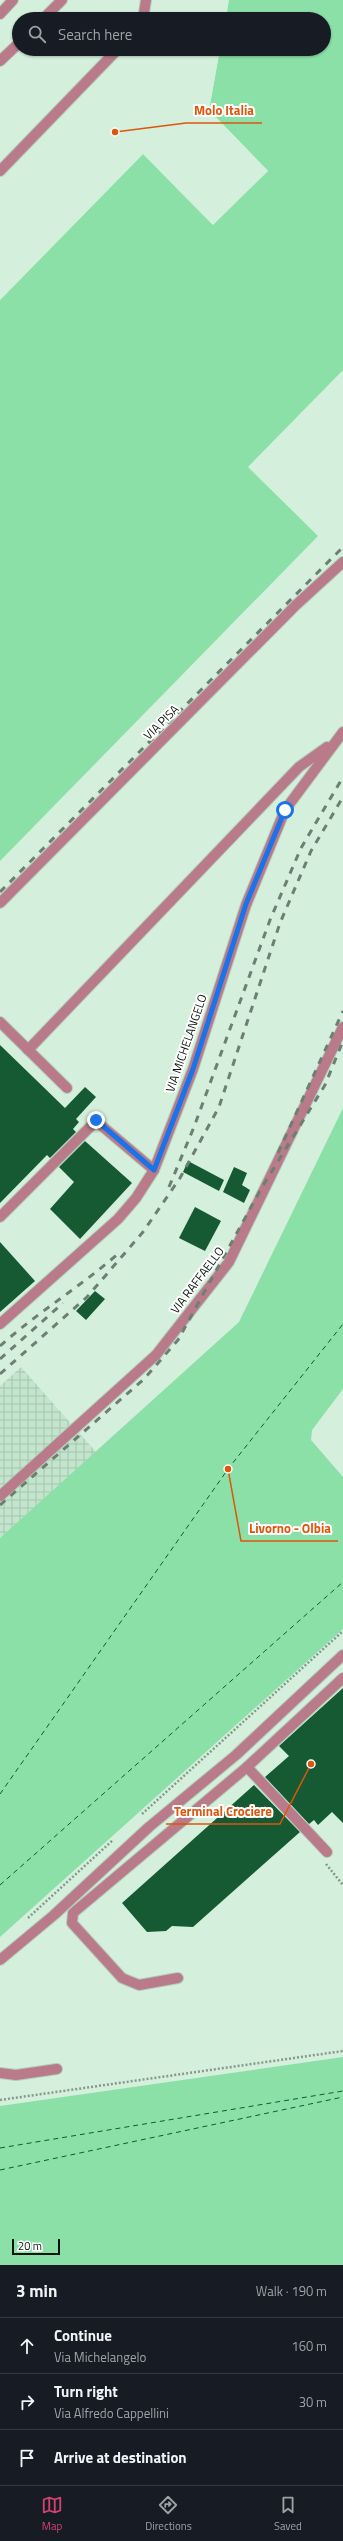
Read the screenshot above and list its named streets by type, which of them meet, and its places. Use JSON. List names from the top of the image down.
{
  "streets": {
    "lane": ["VIA PISA", "VIA MICHELANGELO", "VIA RAFFAELLO"]
  },
  "places": ["Molo Italia", "Livorno - Olbia", "Terminal Crociere"],
  "scale_bar": "20 m",
  "page": {
    "search": "Search here",
    "scale": "20 m",
    "heading": ["3 min", "Walk · 190 m"],
    "list": [
      ["Continue", "Via Michelangelo", "160 m"],
      ["Turn right", "Via Alfredo Cappellini", "30 m"],
      "Arrive at destination"
    ],
    "nav": ["Map", "Directions", "Saved"]
  }
}
